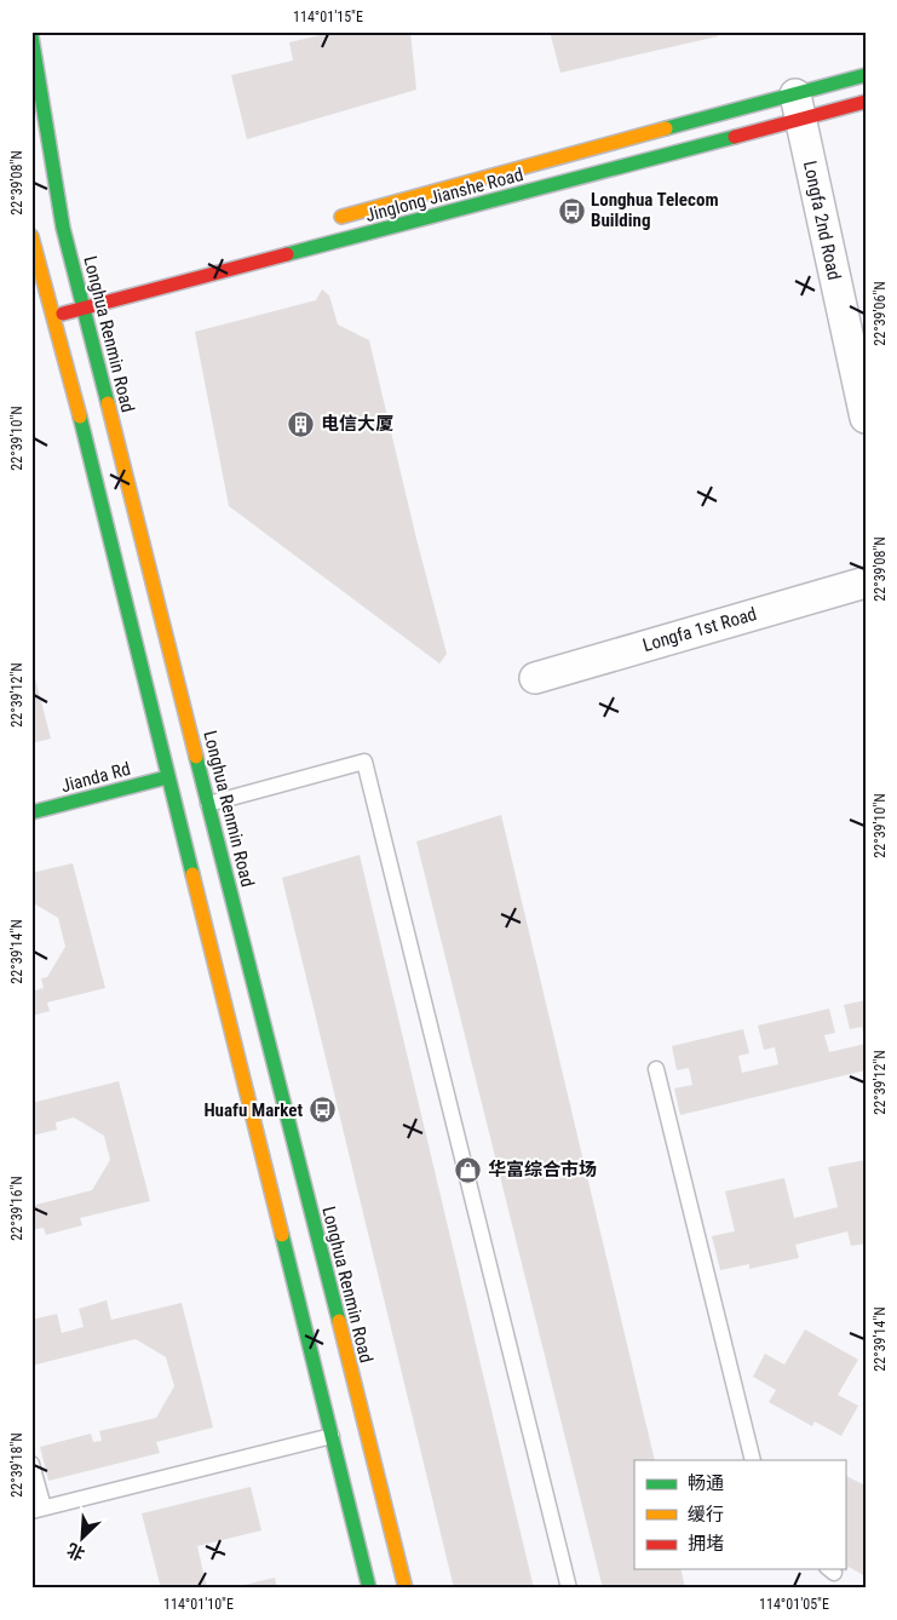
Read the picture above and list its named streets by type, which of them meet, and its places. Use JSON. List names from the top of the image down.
{
  "streets": {
    "main road": ["Jinglong Jianshe Road", "Longhua Renmin Road", "Jianda Rd"],
    "street": ["Longfa 2nd Road", "Longfa 1st Road"]
  },
  "crossings": [
    ["Jinglong Jianshe Road", "Longfa 2nd Road"],
    ["Jinglong Jianshe Road", "Longhua Renmin Road"],
    ["Longhua Renmin Road", "Jianda Rd"]
  ],
  "places": {
    "bus stop": ["Longhua Telecom Building", "Huafu Market"],
    "building": ["电信大厦"],
    "shop": ["华富综合市场"]
  },
  "legend": ["畅通", "缓行", "拥堵"],
  "north": "bottom left",
  "coordinates": [
    "114°01'15\"E",
    "22°39'08\"N",
    "22°39'06\"N",
    "22°39'10\"N",
    "22°39'12\"N",
    "22°39'14\"N",
    "22°39'16\"N",
    "22°39'18\"N",
    "114°01'10\"E",
    "114°01'05\"E"
  ]
}
